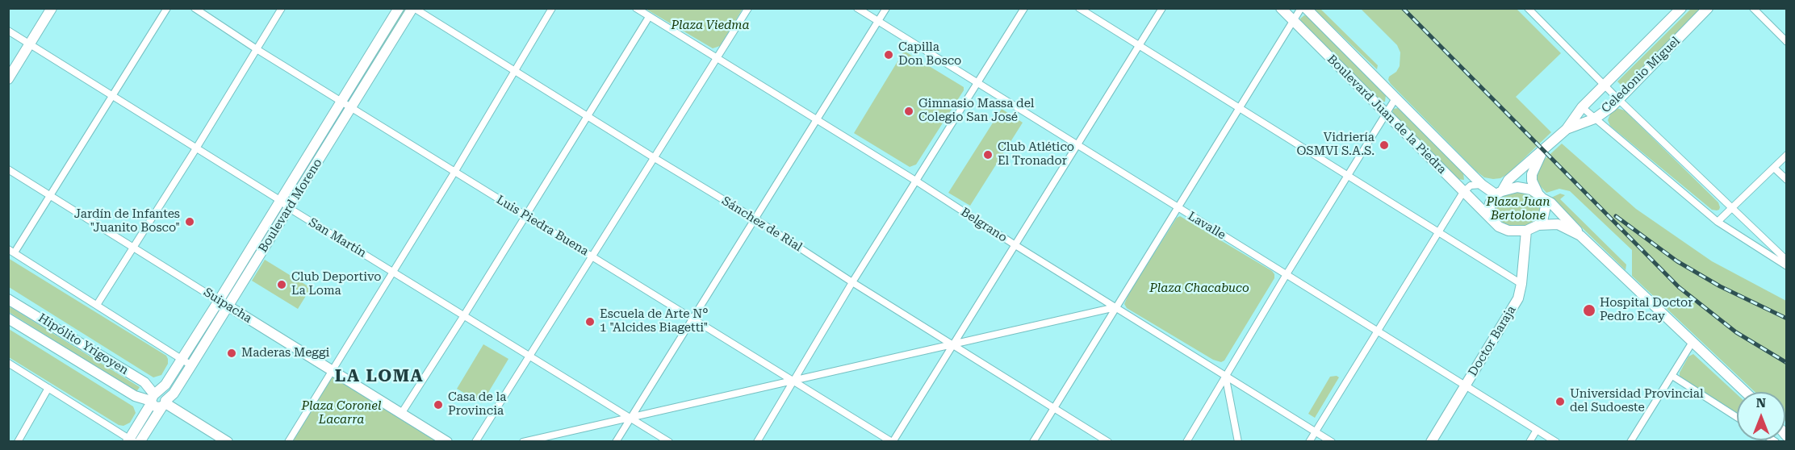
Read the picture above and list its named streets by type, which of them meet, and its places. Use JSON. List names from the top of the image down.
{
  "streets": {
    "main road": [
      "Celedonio Miguel",
      "Boulevard Juan de la Piedra",
      "Boulevard Moreno",
      "Suipacha",
      "Doctor Baraja",
      "Hipólito Yrigoyen"
    ],
    "street": [
      "Sánchez de Rial",
      "Belgrano",
      "Luis Piedra Buena",
      "Lavalle",
      "San Martín"
    ]
  },
  "crossings": [
    ["Celedonio Miguel", "Boulevard Juan de la Piedra"],
    ["Celedonio Miguel", "Doctor Baraja"],
    ["Boulevard Juan de la Piedra", "Doctor Baraja"],
    ["Boulevard Moreno", "Sánchez de Rial"],
    ["Boulevard Moreno", "Luis Piedra Buena"],
    ["Boulevard Moreno", "San Martín"],
    ["Boulevard Moreno", "Suipacha"],
    ["Boulevard Moreno", "Hipólito Yrigoyen"],
    ["Lavalle", "Doctor Baraja"]
  ],
  "districts": ["LA LOMA"],
  "parks": [
    "Plaza Viedma",
    "Plaza Juan Bertolone",
    "Plaza Chacabuco",
    "Plaza Coronel Lacarra"
  ],
  "places": [
    "Capilla Don Bosco",
    "Gimnasio Massa del Colegio San José",
    "Vidriería OSMVI S.A.S.",
    "Club Atlético El Tronador",
    "Jardín de Infantes \"Juanito Bosco\"",
    "Club Deportivo La Loma",
    "Hospital Doctor Pedro Ecay",
    "Escuela de Arte N° 1 \"Alcides Biagetti\"",
    "Maderas Meggi",
    "Universidad Provincial del Sudoeste",
    "Casa de la Provincia"
  ],
  "north": "top"
}
